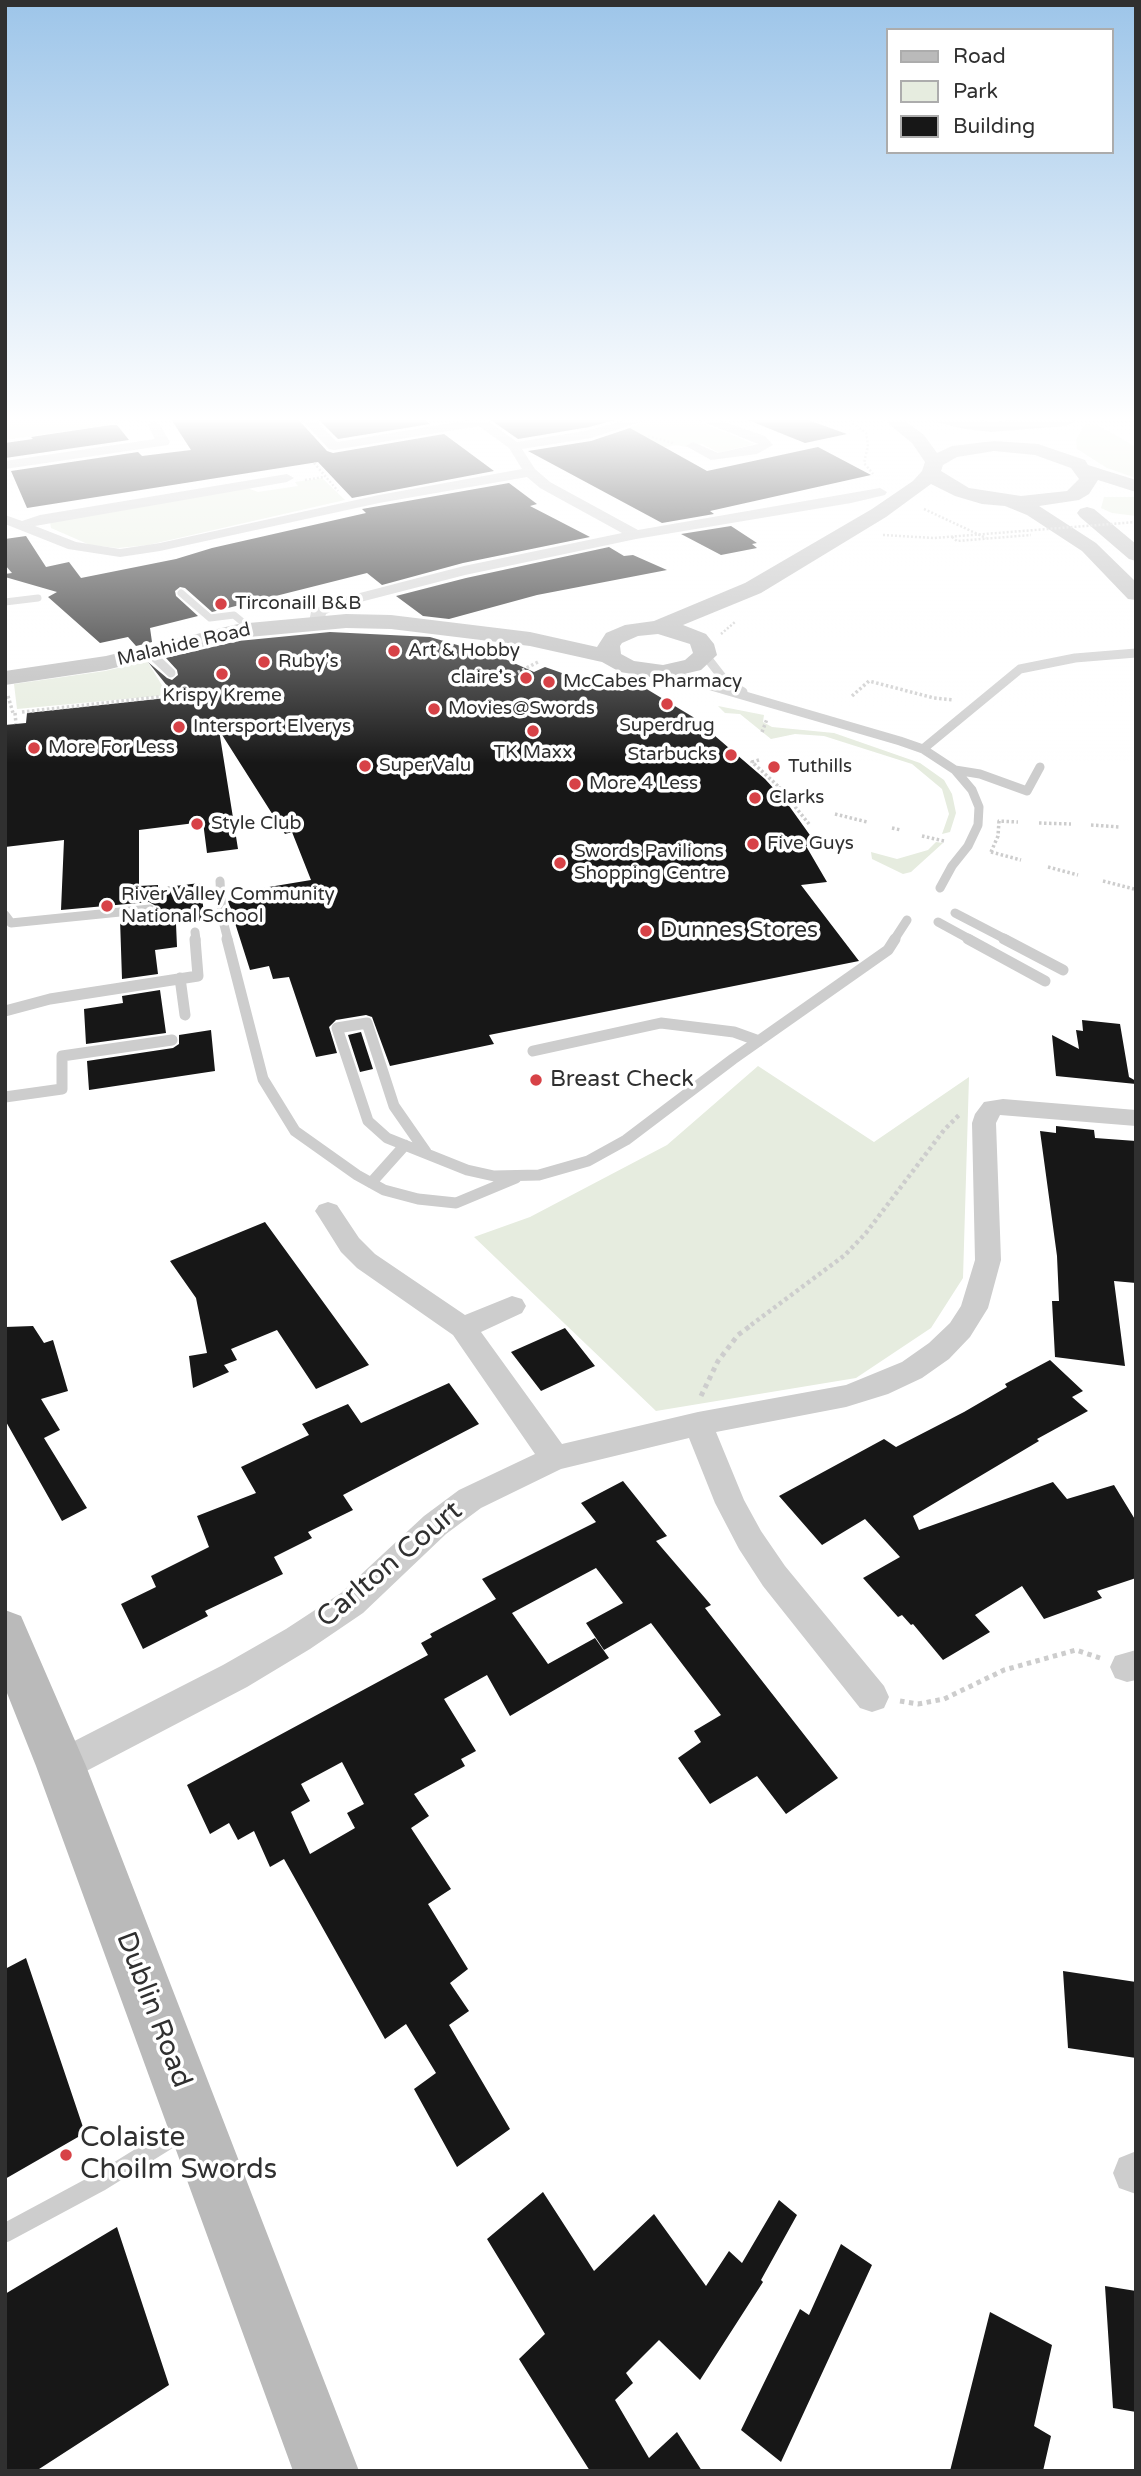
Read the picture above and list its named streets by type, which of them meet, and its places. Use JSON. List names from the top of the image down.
{
  "streets": {
    "main road": ["Malahide Road", "Dublin Road"],
    "street": ["Carlton Court"]
  },
  "crossings": [
    ["Carlton Court", "Dublin Road"]
  ],
  "places": [
    "Tirconaill B&B",
    "Art & Hobby",
    "Ruby's",
    "Krispy Kreme",
    "claire's",
    "McCabes Pharmacy",
    "Superdrug",
    "Movies@Swords",
    "Intersport Elverys",
    "TK Maxx",
    "More For Less",
    "Starbucks",
    "SuperValu",
    "Tuthills",
    "More 4 Less",
    "Clarks",
    "Style Club",
    "Five Guys",
    "Swords Pavilions Shopping Centre",
    "River Valley Community National School",
    "Dunnes Stores",
    "Breast Check",
    "Colaiste Choilm Swords"
  ],
  "legend": ["Road", "Park", "Building"]
}
